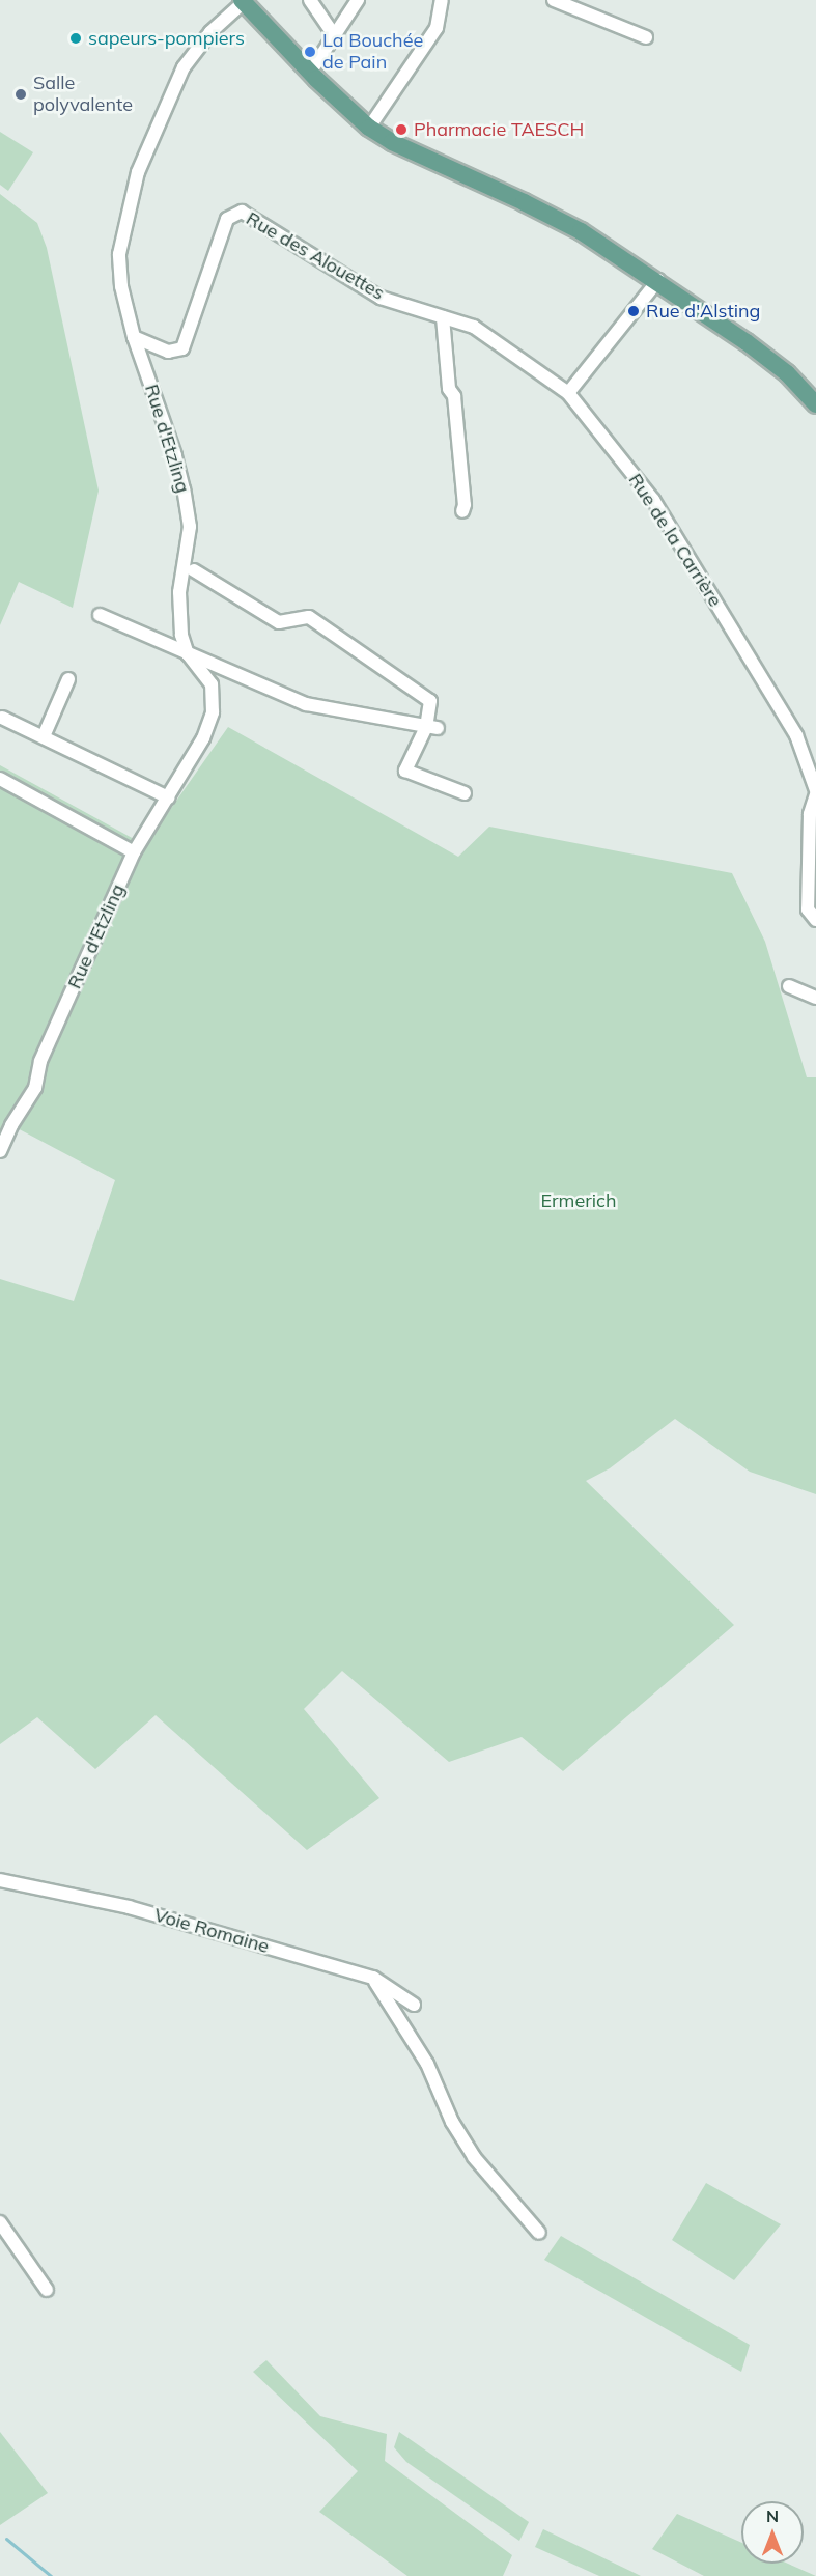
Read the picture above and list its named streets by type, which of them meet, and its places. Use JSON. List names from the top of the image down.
{
  "streets": {
    "street": [
      "Rue des Alouettes",
      "Rue d'Etzling",
      "Rue de la Carrière",
      "Voie Romaine"
    ]
  },
  "crossings": [
    ["Rue des Alouettes", "Rue d'Etzling"],
    ["Rue des Alouettes", "Rue de la Carrière"]
  ],
  "parks": ["Ermerich"],
  "places": [
    "sapeurs-pompiers",
    "La Bouchée de Pain",
    "Salle polyvalente",
    "Pharmacie TAESCH",
    "Rue d'Alsting"
  ],
  "north": "top"
}
